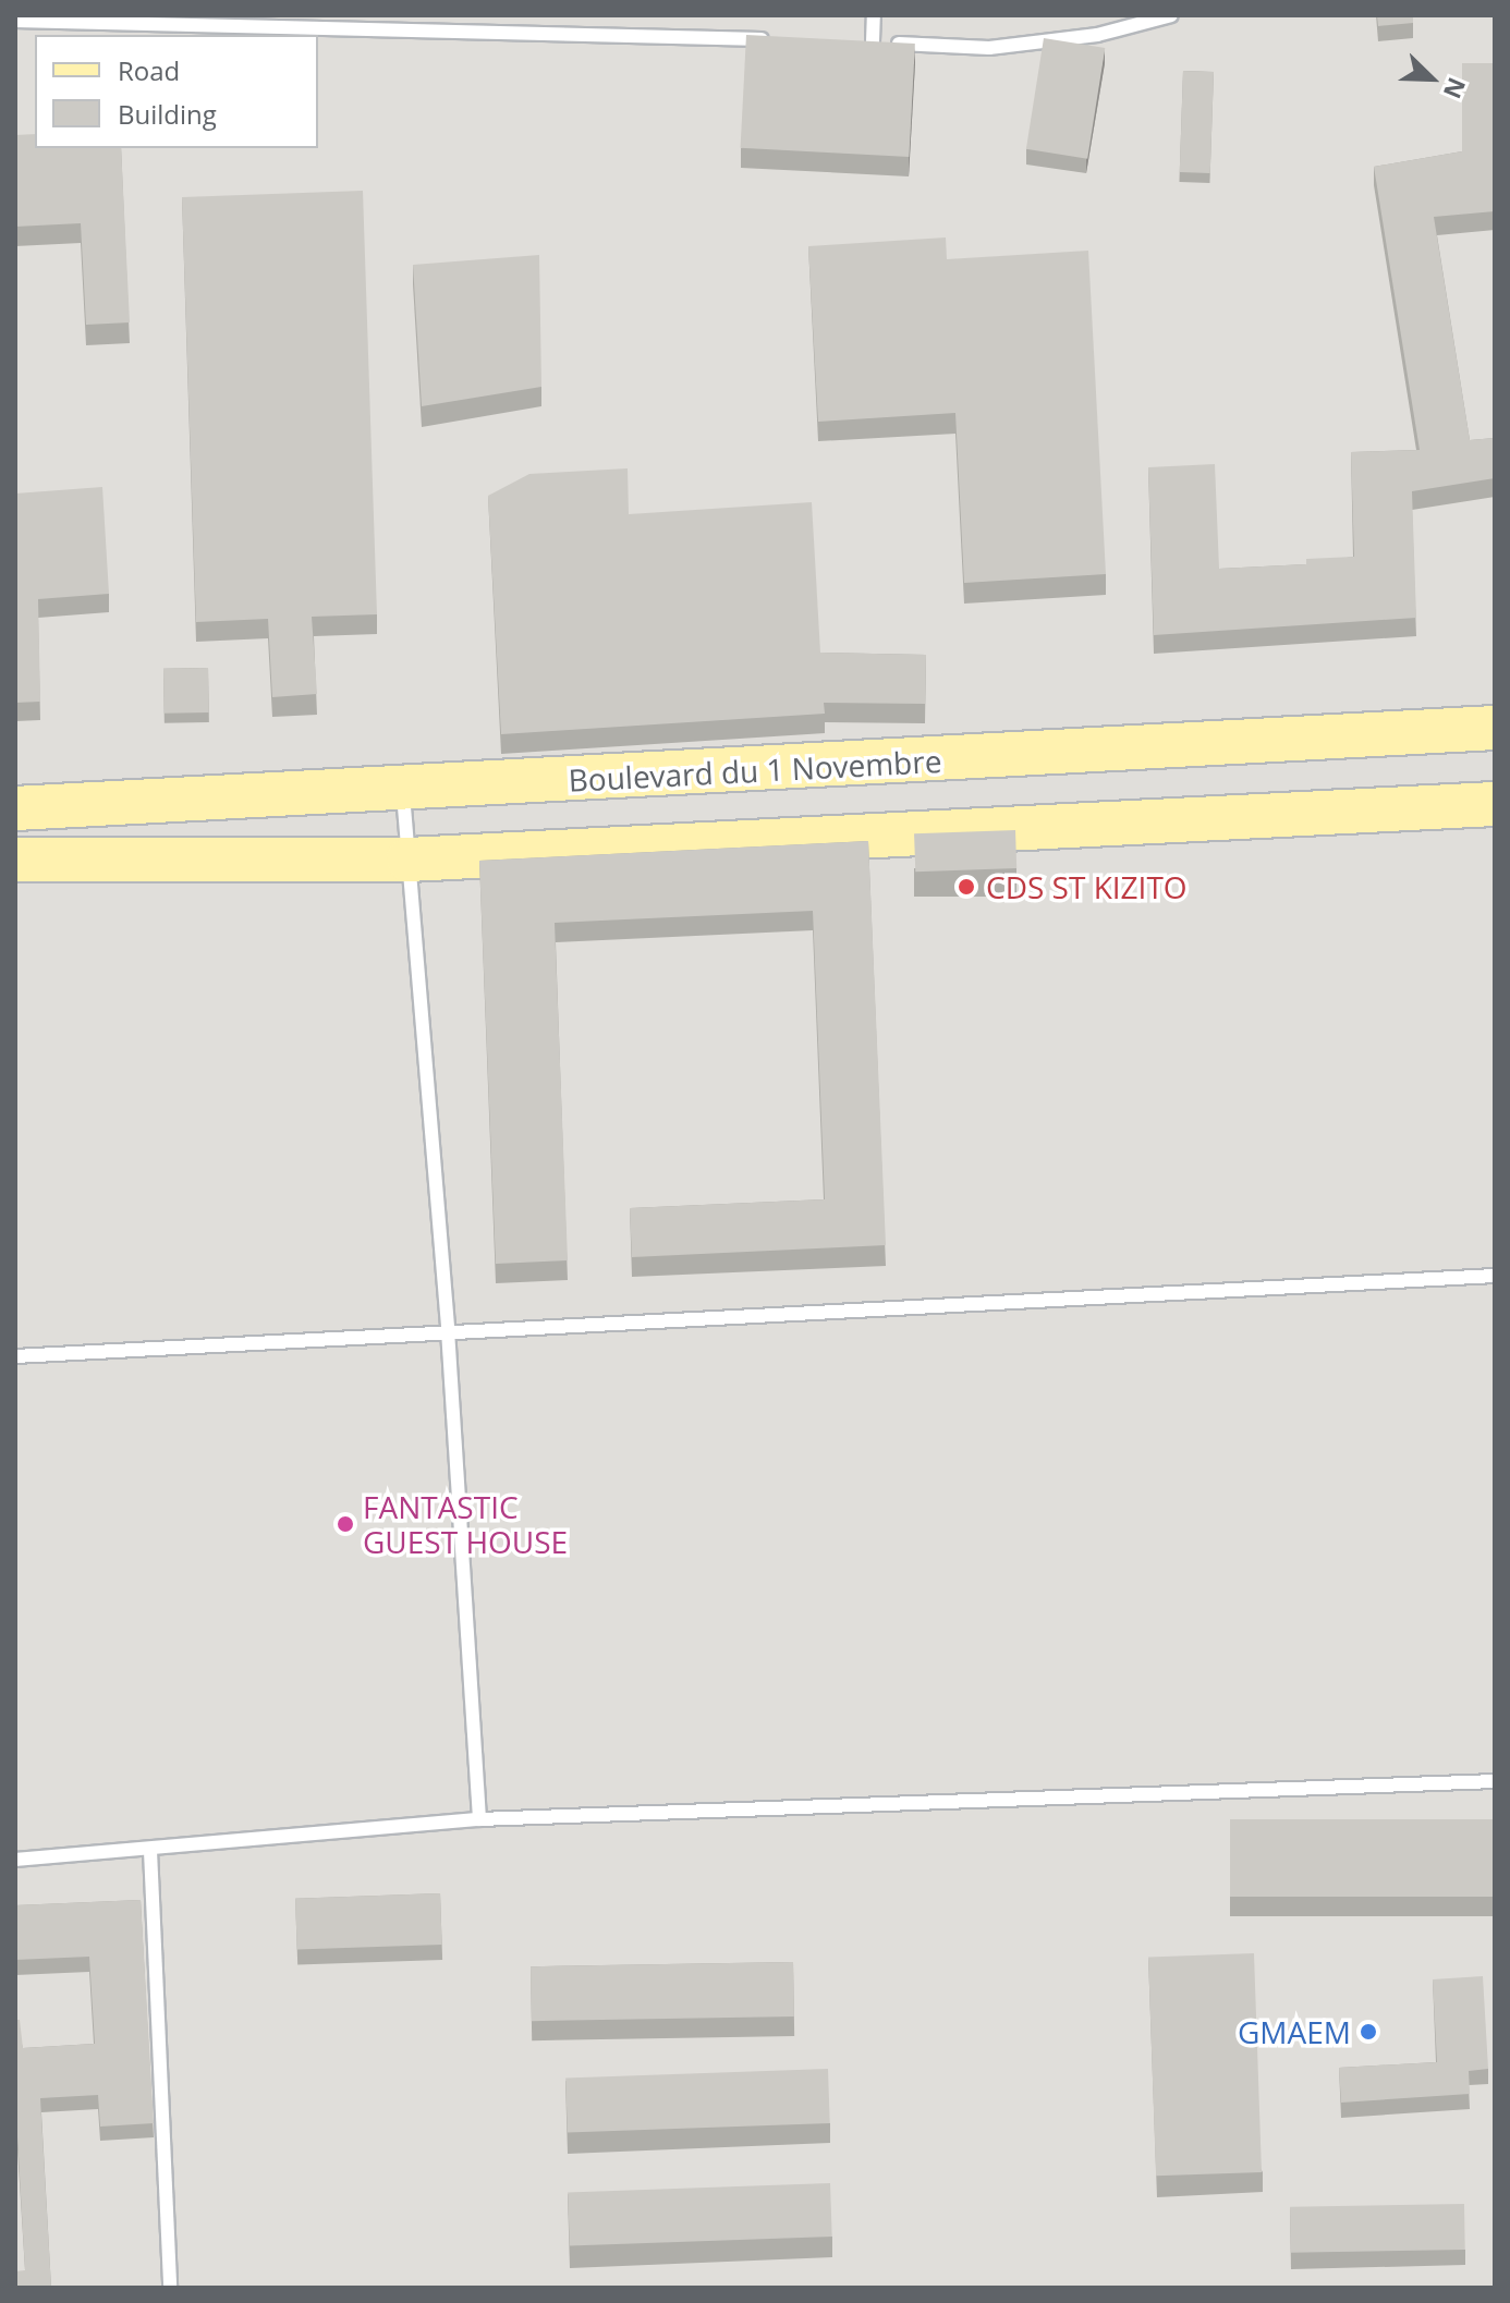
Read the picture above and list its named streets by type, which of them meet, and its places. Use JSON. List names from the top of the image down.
{
  "streets": {
    "main road": ["Boulevard du 1 Novembre"]
  },
  "places": ["CDS ST KIZITO", "FANTASTIC GUEST HOUSE", "GMAEM"],
  "legend": ["Road", "Building"],
  "north": "bottom right"
}
